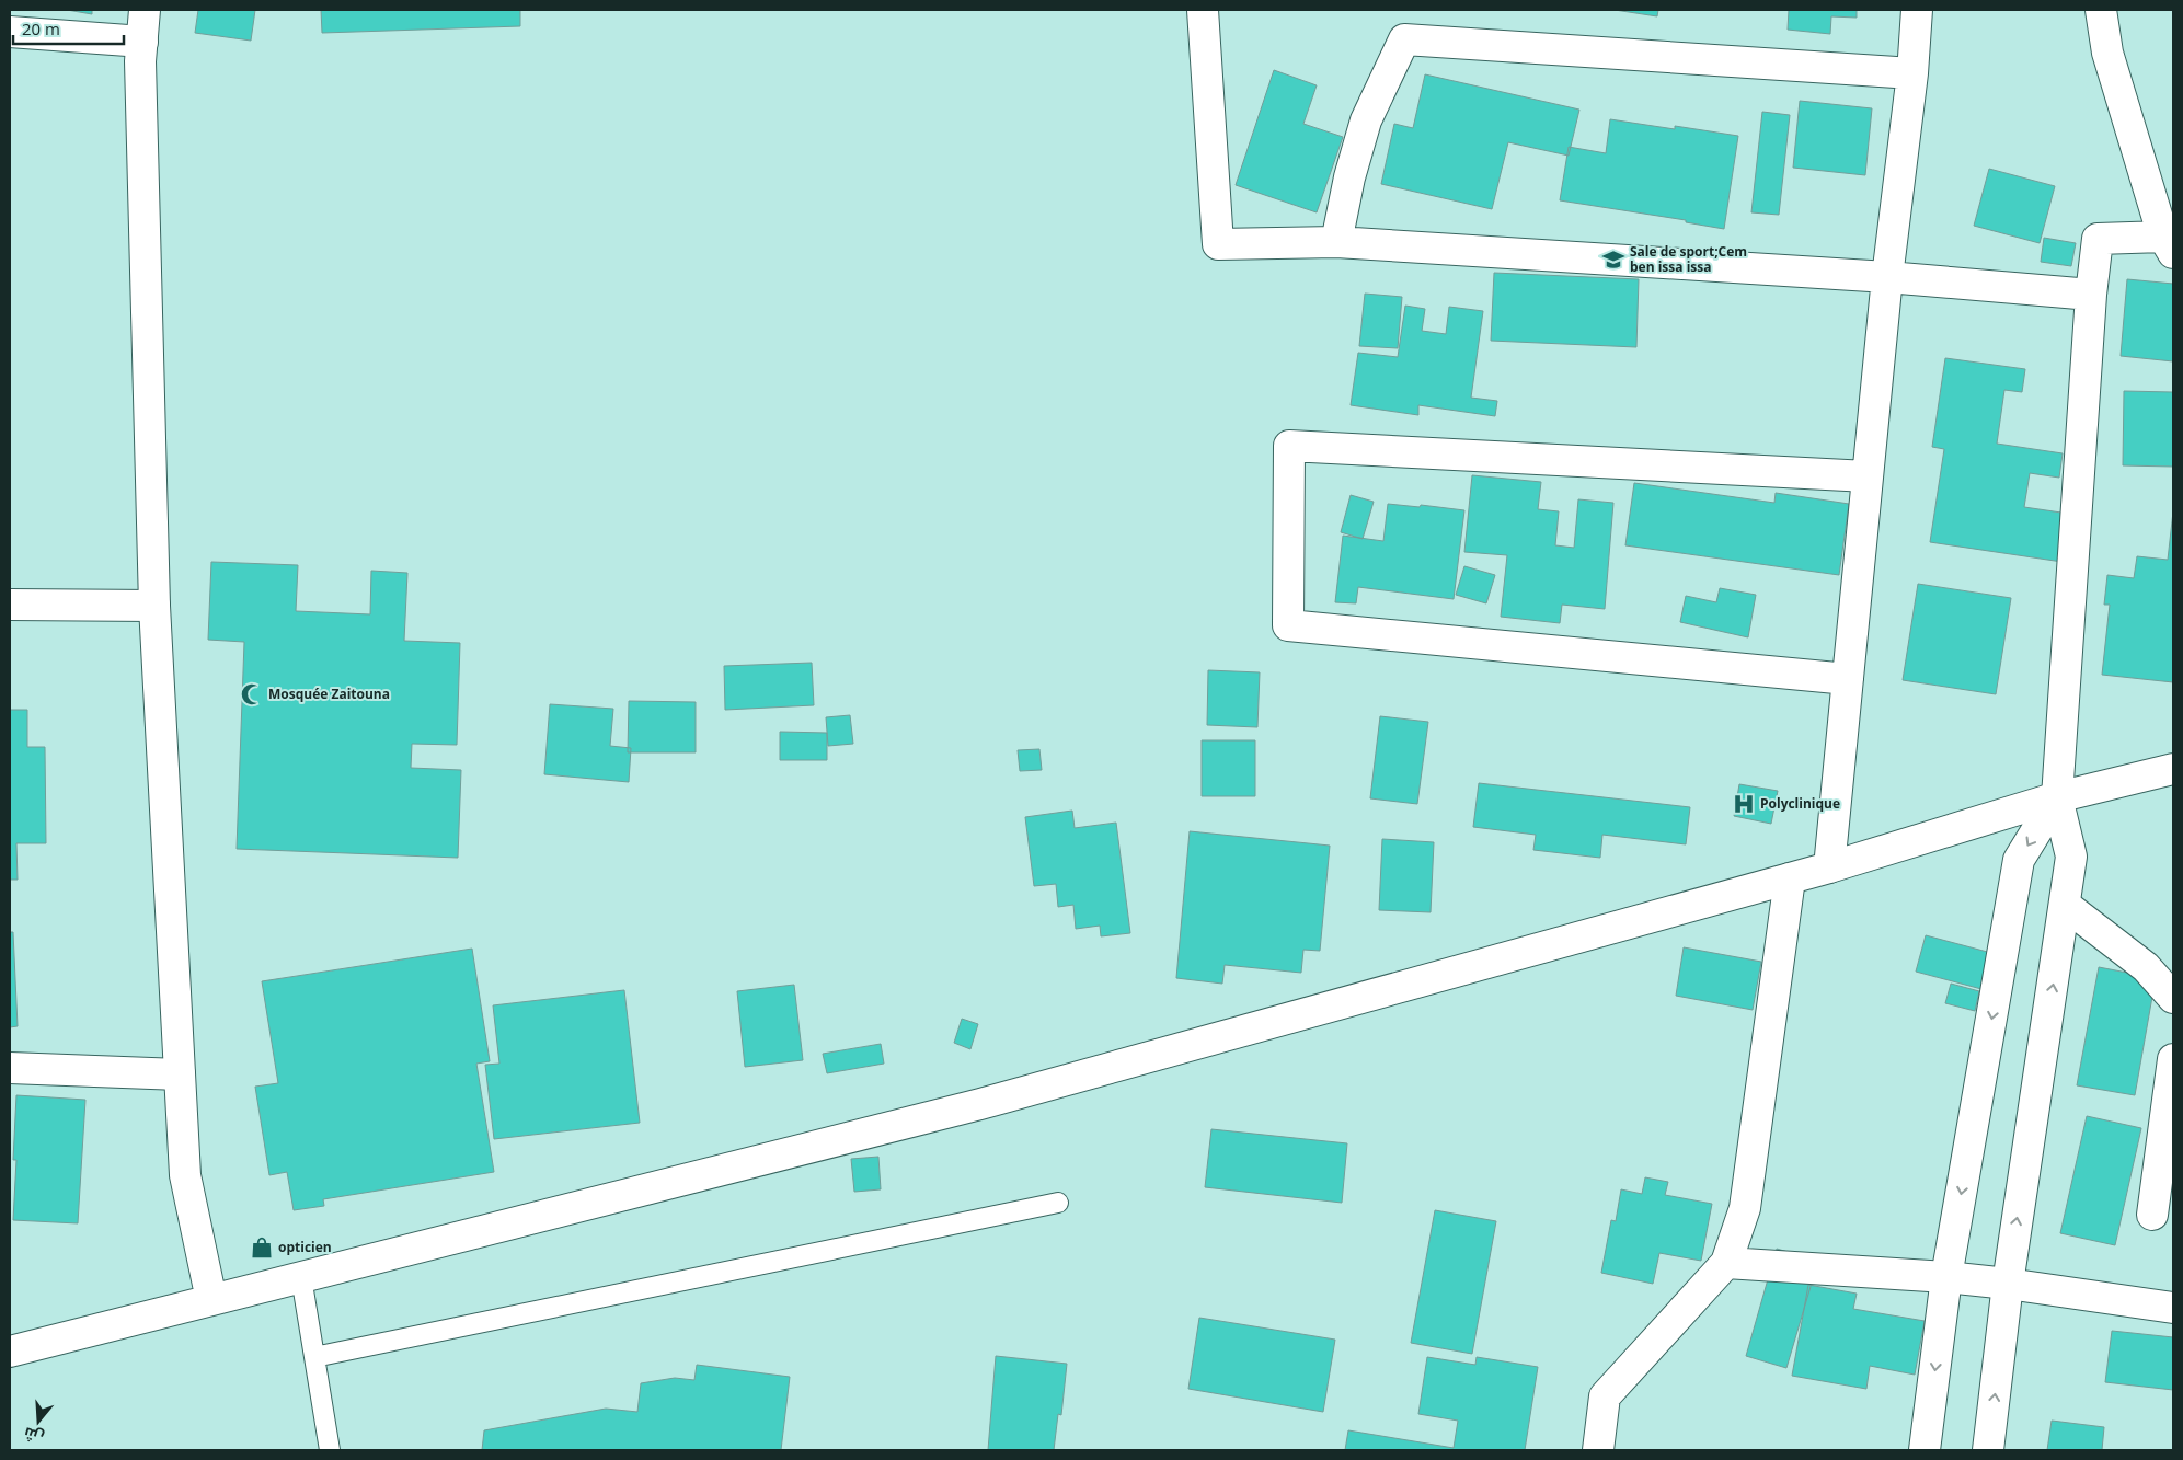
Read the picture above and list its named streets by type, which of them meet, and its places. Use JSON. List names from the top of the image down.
{
  "places": {
    "school or university": ["Sale de sport;Cem ben issa issa"],
    "mosque": ["Mosquée Zaitouna"],
    "hospital": ["Polyclinique"],
    "shop": ["opticien"]
  },
  "scale_bar": "20 m",
  "north": "bottom"
}
